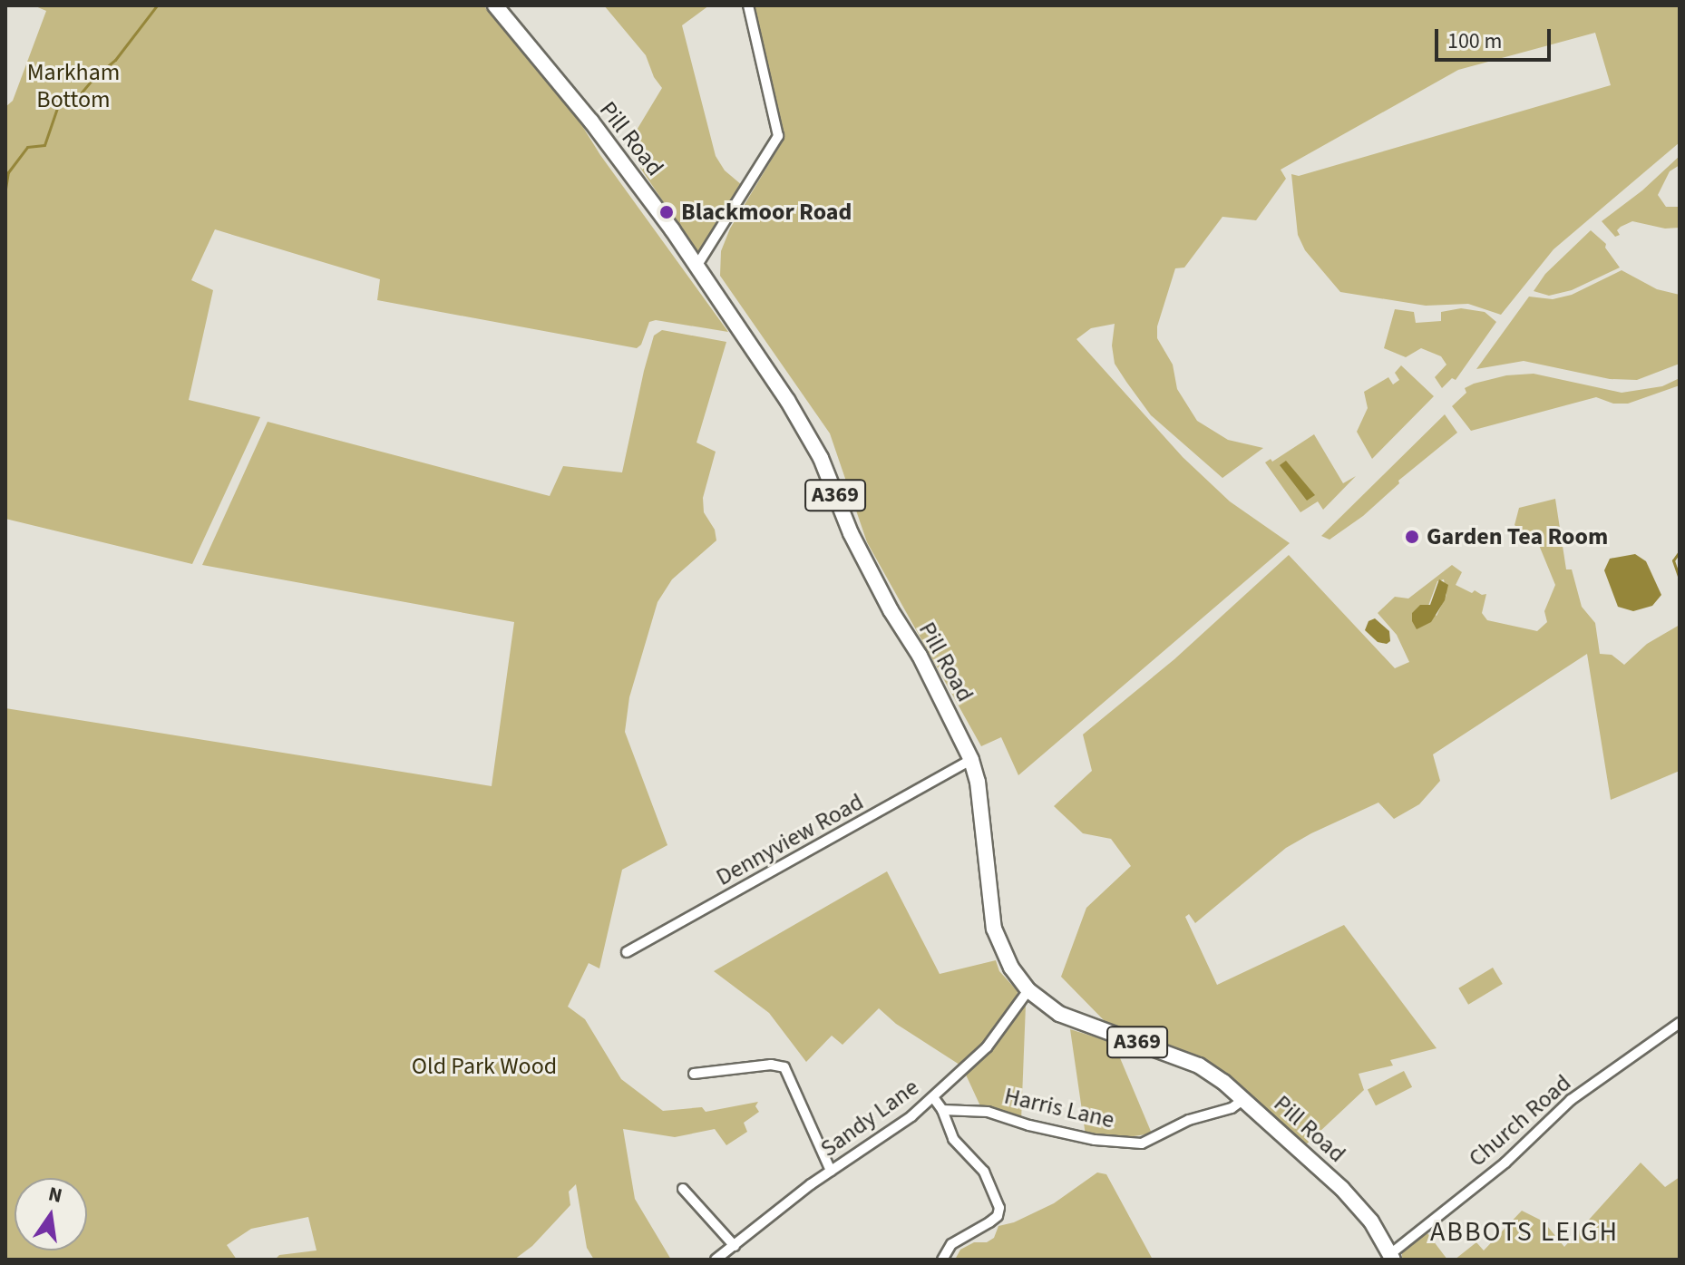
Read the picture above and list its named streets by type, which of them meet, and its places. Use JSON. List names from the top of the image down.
{
  "streets": {
    "main road": ["Pill Road", "A369"],
    "street": [
      "Dennyview Road",
      "Harris Lane",
      "Sandy Lane",
      "Church Road"
    ]
  },
  "crossings": [
    ["Pill Road", "Dennyview Road"],
    ["Pill Road", "Harris Lane"],
    ["Pill Road", "Sandy Lane"],
    ["Pill Road", "Church Road"]
  ],
  "districts": ["ABBOTS LEIGH"],
  "parks": ["Markham Bottom", "Old Park Wood"],
  "places": ["Blackmoor Road", "Garden Tea Room"],
  "scale_bar": "100 m",
  "north": "top"
}
